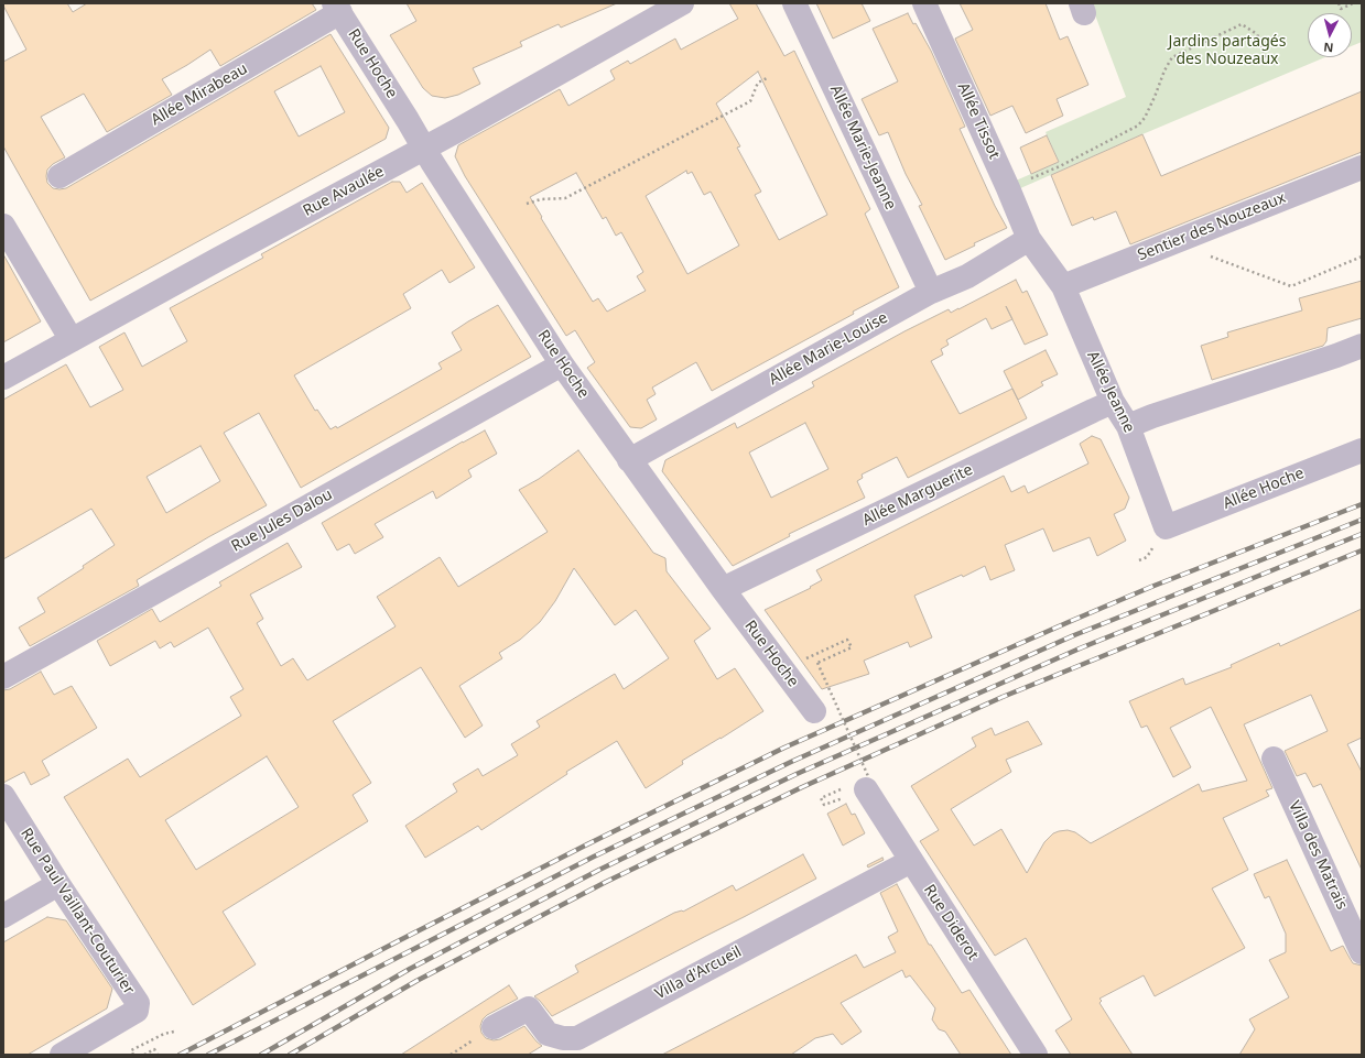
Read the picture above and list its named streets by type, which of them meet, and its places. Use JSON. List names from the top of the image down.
{
  "streets": {
    "street": [
      "Rue Hoche",
      "Allée Mirabeau",
      "Allée Tissot",
      "Allée Marie-Jeanne",
      "Rue Avaulée",
      "Sentier des Nouzeaux",
      "Allée Marie-Louise",
      "Allée Jeanne",
      "Allée Hoche",
      "Allée Marguerite",
      "Rue Jules Dalou",
      "Villa des Matrais",
      "Rue Paul Vaillant-Couturier",
      "Rue Diderot",
      "Villa d'Arcueil"
    ]
  },
  "crossings": [
    ["Rue Hoche", "Allée Mirabeau"],
    ["Rue Hoche", "Rue Avaulée"],
    ["Rue Hoche", "Allée Marie-Louise"],
    ["Rue Hoche", "Allée Marguerite"],
    ["Rue Hoche", "Rue Jules Dalou"],
    ["Allée Tissot", "Allée Marie-Louise"],
    ["Allée Tissot", "Allée Jeanne"],
    ["Allée Marie-Jeanne", "Allée Marie-Louise"],
    ["Sentier des Nouzeaux", "Allée Jeanne"],
    ["Allée Marie-Louise", "Allée Jeanne"],
    ["Allée Jeanne", "Allée Hoche"],
    ["Allée Jeanne", "Allée Marguerite"],
    ["Rue Diderot", "Villa d'Arcueil"]
  ],
  "parks": ["Jardins partagés des Nouzeaux"],
  "north": "bottom"
}
